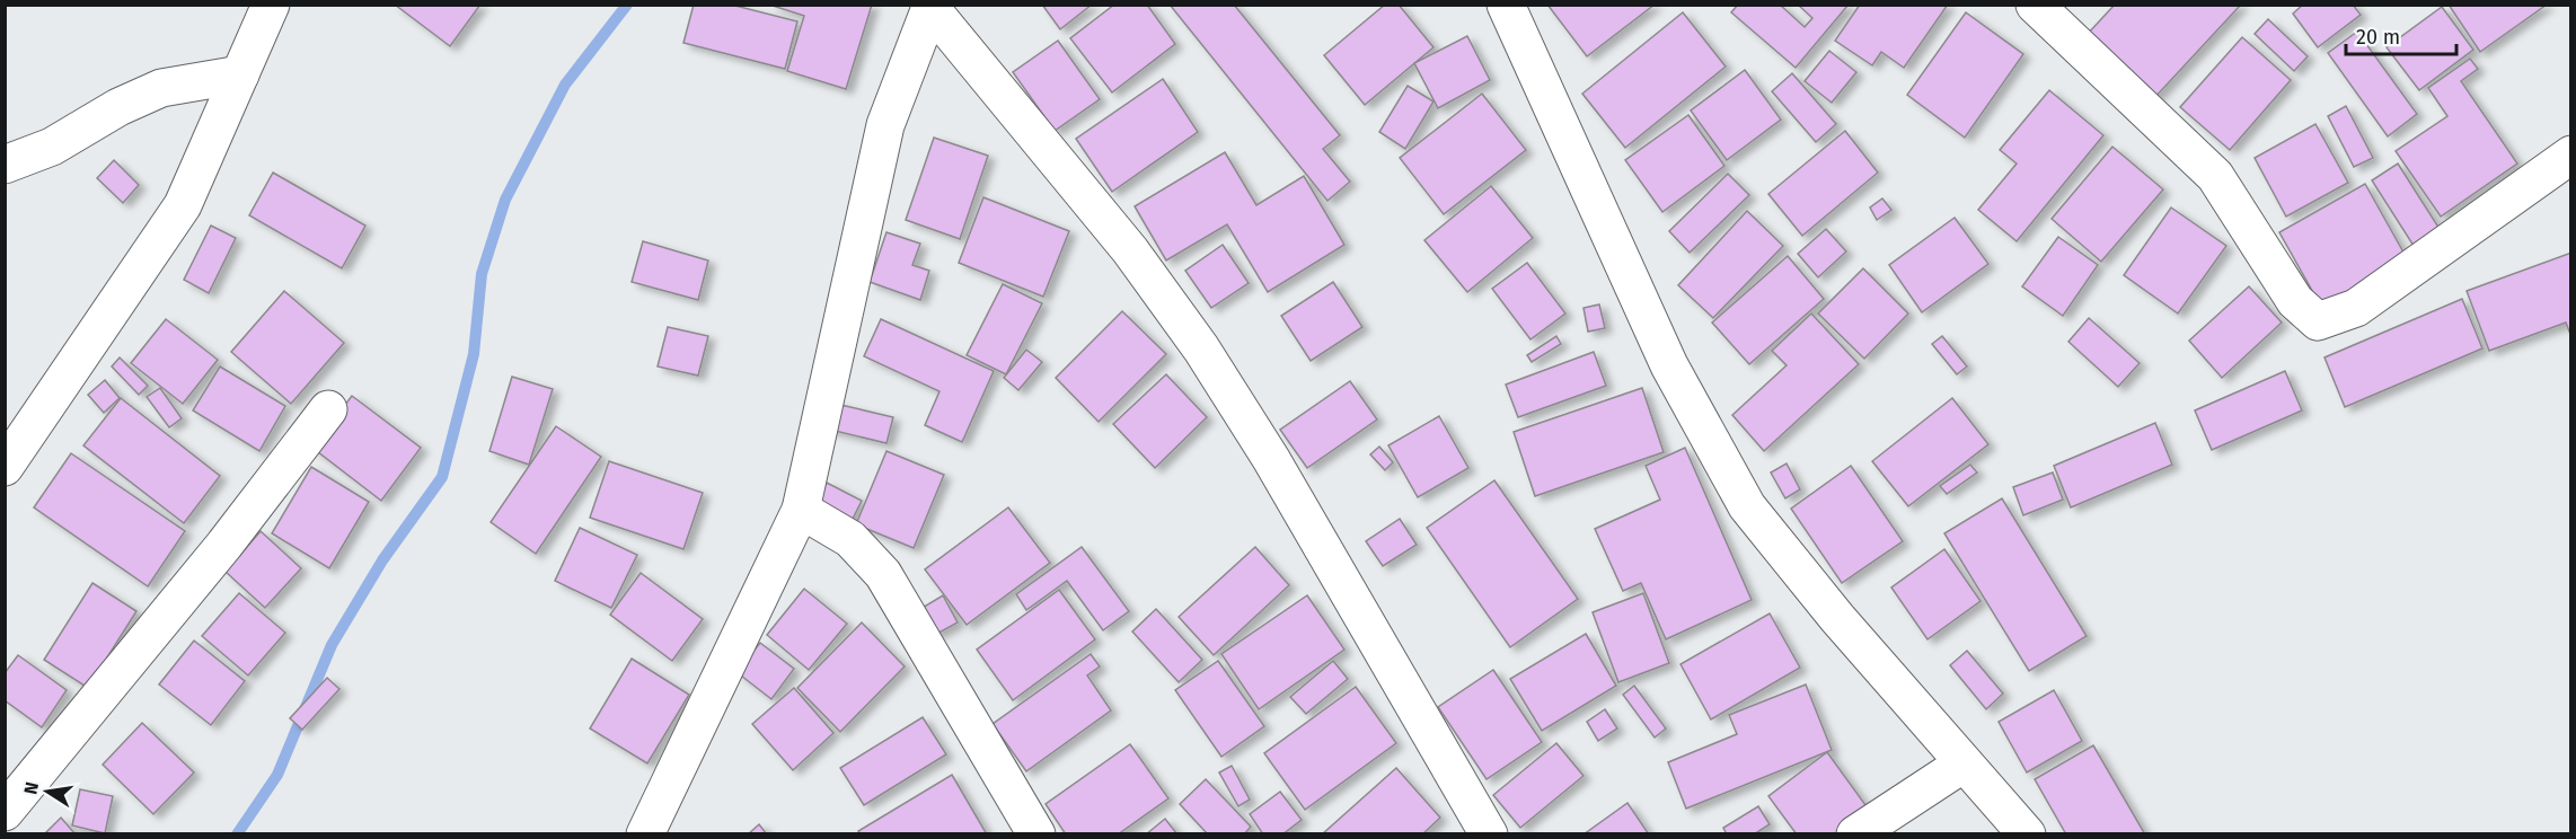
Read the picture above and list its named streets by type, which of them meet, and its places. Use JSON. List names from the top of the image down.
{
  "scale_bar": "20 m",
  "north": "left"
}
